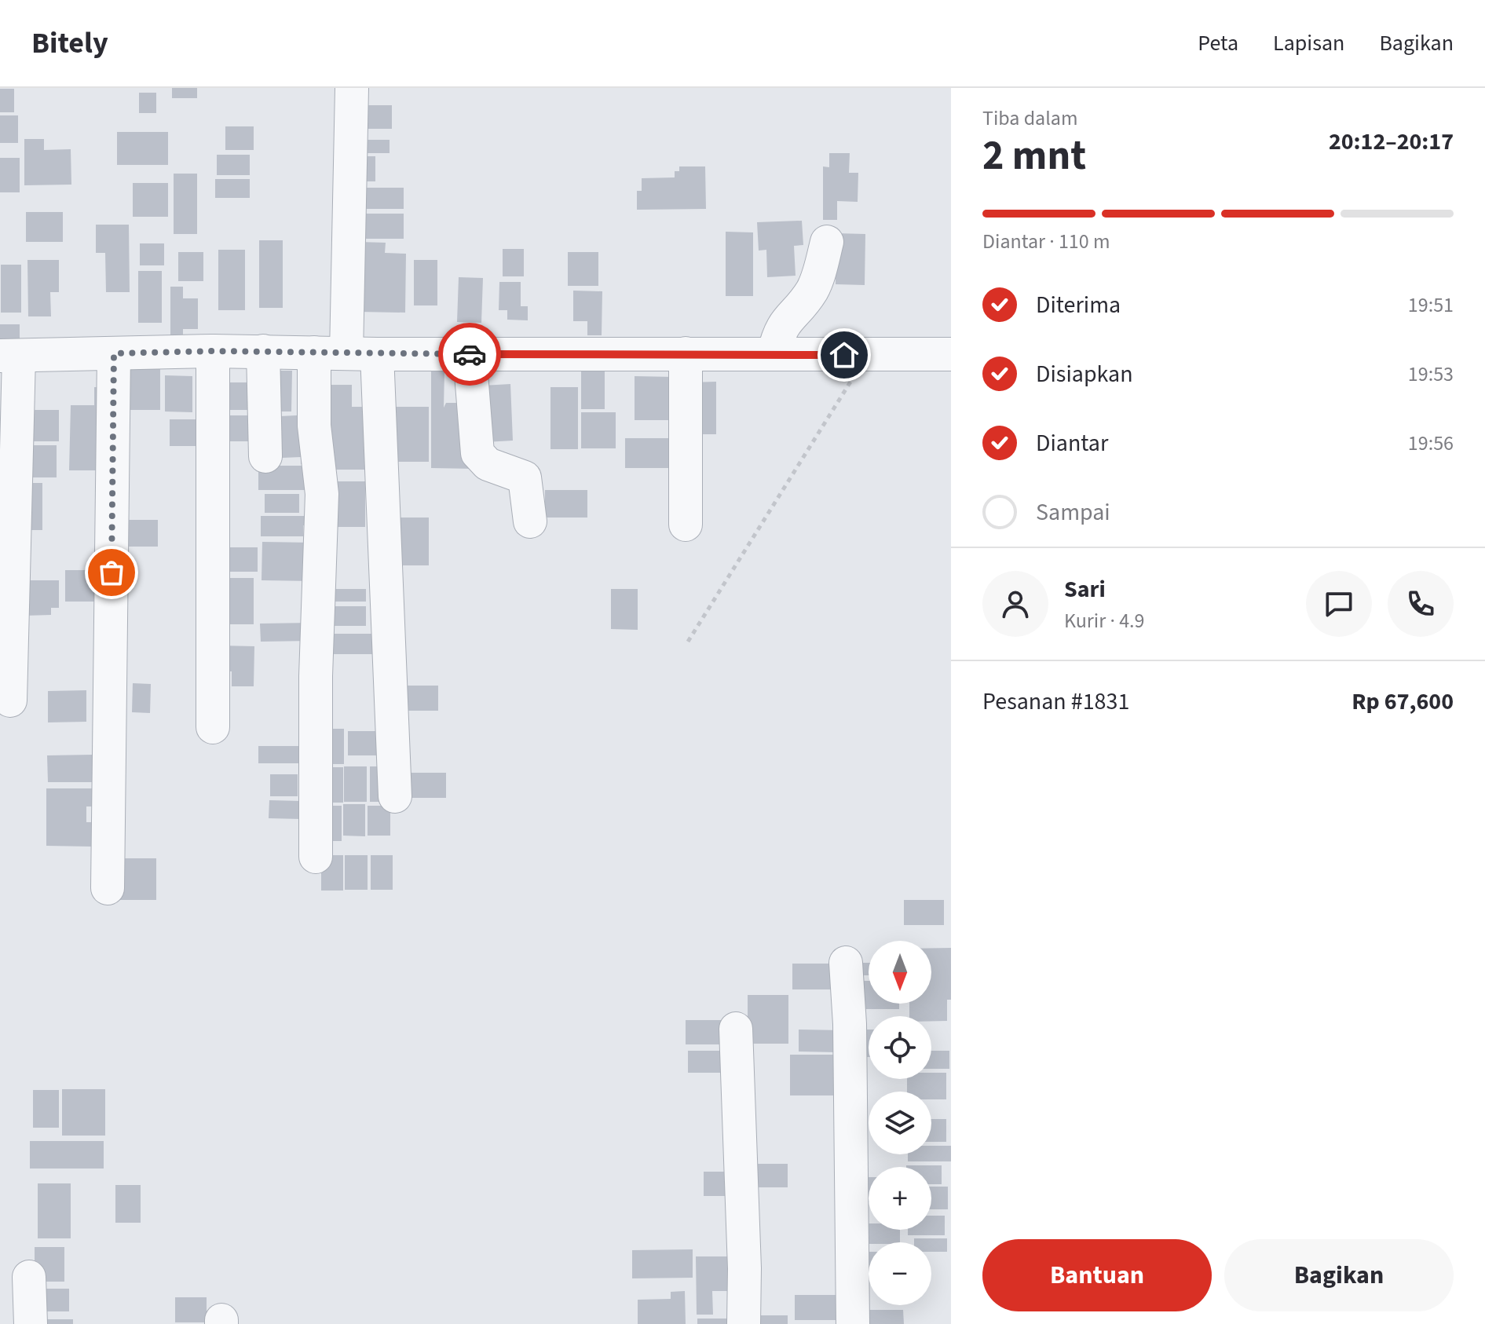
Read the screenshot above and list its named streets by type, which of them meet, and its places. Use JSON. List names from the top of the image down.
{
  "north": "bottom",
  "page": {
    "header": "Bitely",
    "nav": ["Peta", "Lapisan", "Bagikan"],
    "heading": ["2 mnt", "Tiba dalam", "20:12–20:17"],
    "panel": [
      "Sari",
      "Kurir · 4.9",
      "Pesanan #1831",
      "Rp 67,600"
    ],
    "bar": "Diantar · 110 m",
    "list": [
      ["Diterima", "19:51"],
      ["Disiapkan", "19:53"],
      ["Diantar", "19:56"],
      "Sampai"
    ],
    "map_buttons": ["+", "−"],
    "buttons": ["Bantuan", "Bagikan"]
  }
}
